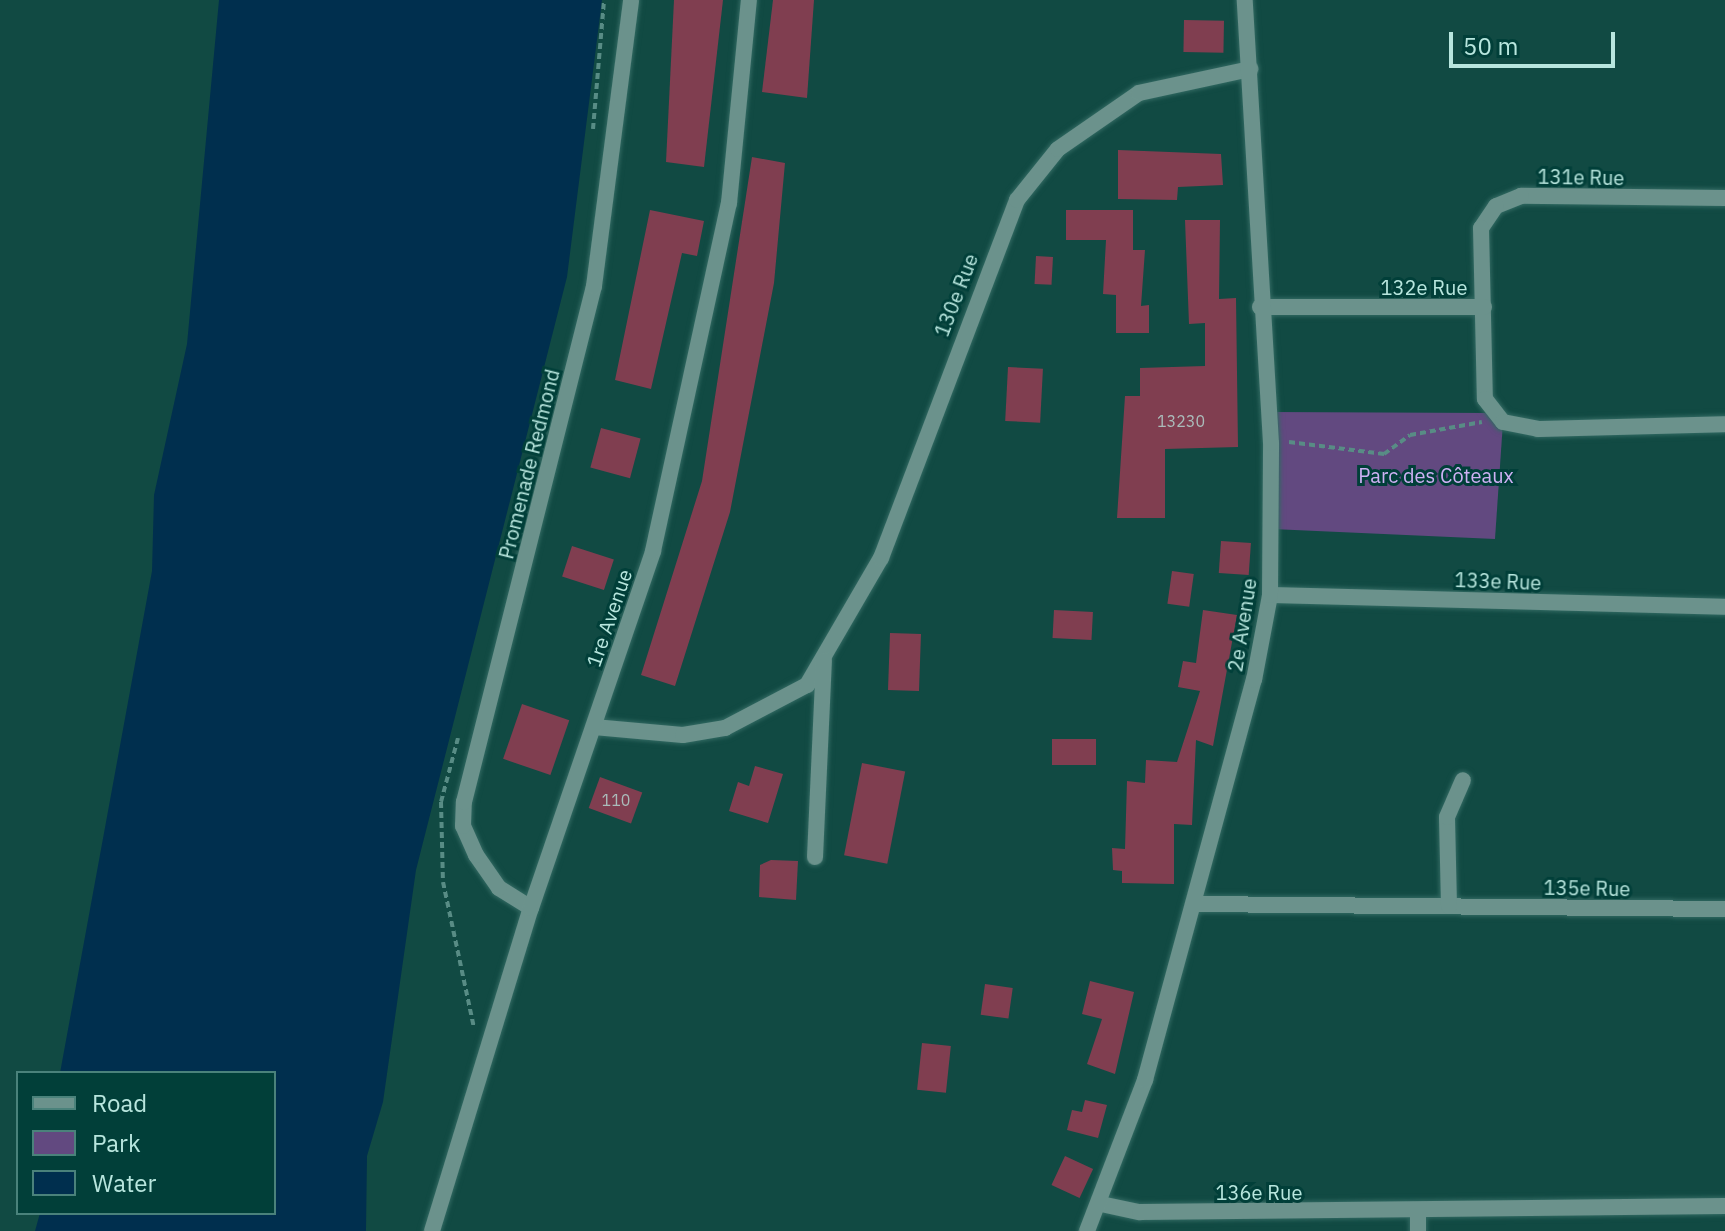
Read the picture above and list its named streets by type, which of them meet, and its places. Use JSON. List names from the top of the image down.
{
  "streets": {
    "street": [
      "131e Rue",
      "132e Rue",
      "130e Rue",
      "Promenade Redmond",
      "133e Rue",
      "1re Avenue",
      "2e Avenue",
      "135e Rue",
      "136e Rue"
    ]
  },
  "crossings": [
    ["131e Rue", "132e Rue"],
    ["132e Rue", "2e Avenue"],
    ["130e Rue", "1re Avenue"],
    ["130e Rue", "2e Avenue"],
    ["Promenade Redmond", "1re Avenue"],
    ["133e Rue", "2e Avenue"],
    ["2e Avenue", "135e Rue"],
    ["2e Avenue", "136e Rue"]
  ],
  "parks": ["Parc des Côteaux"],
  "house_numbers": ["13230", "110"],
  "legend": ["Road", "Park", "Water"],
  "scale_bar": "50 m"
}
